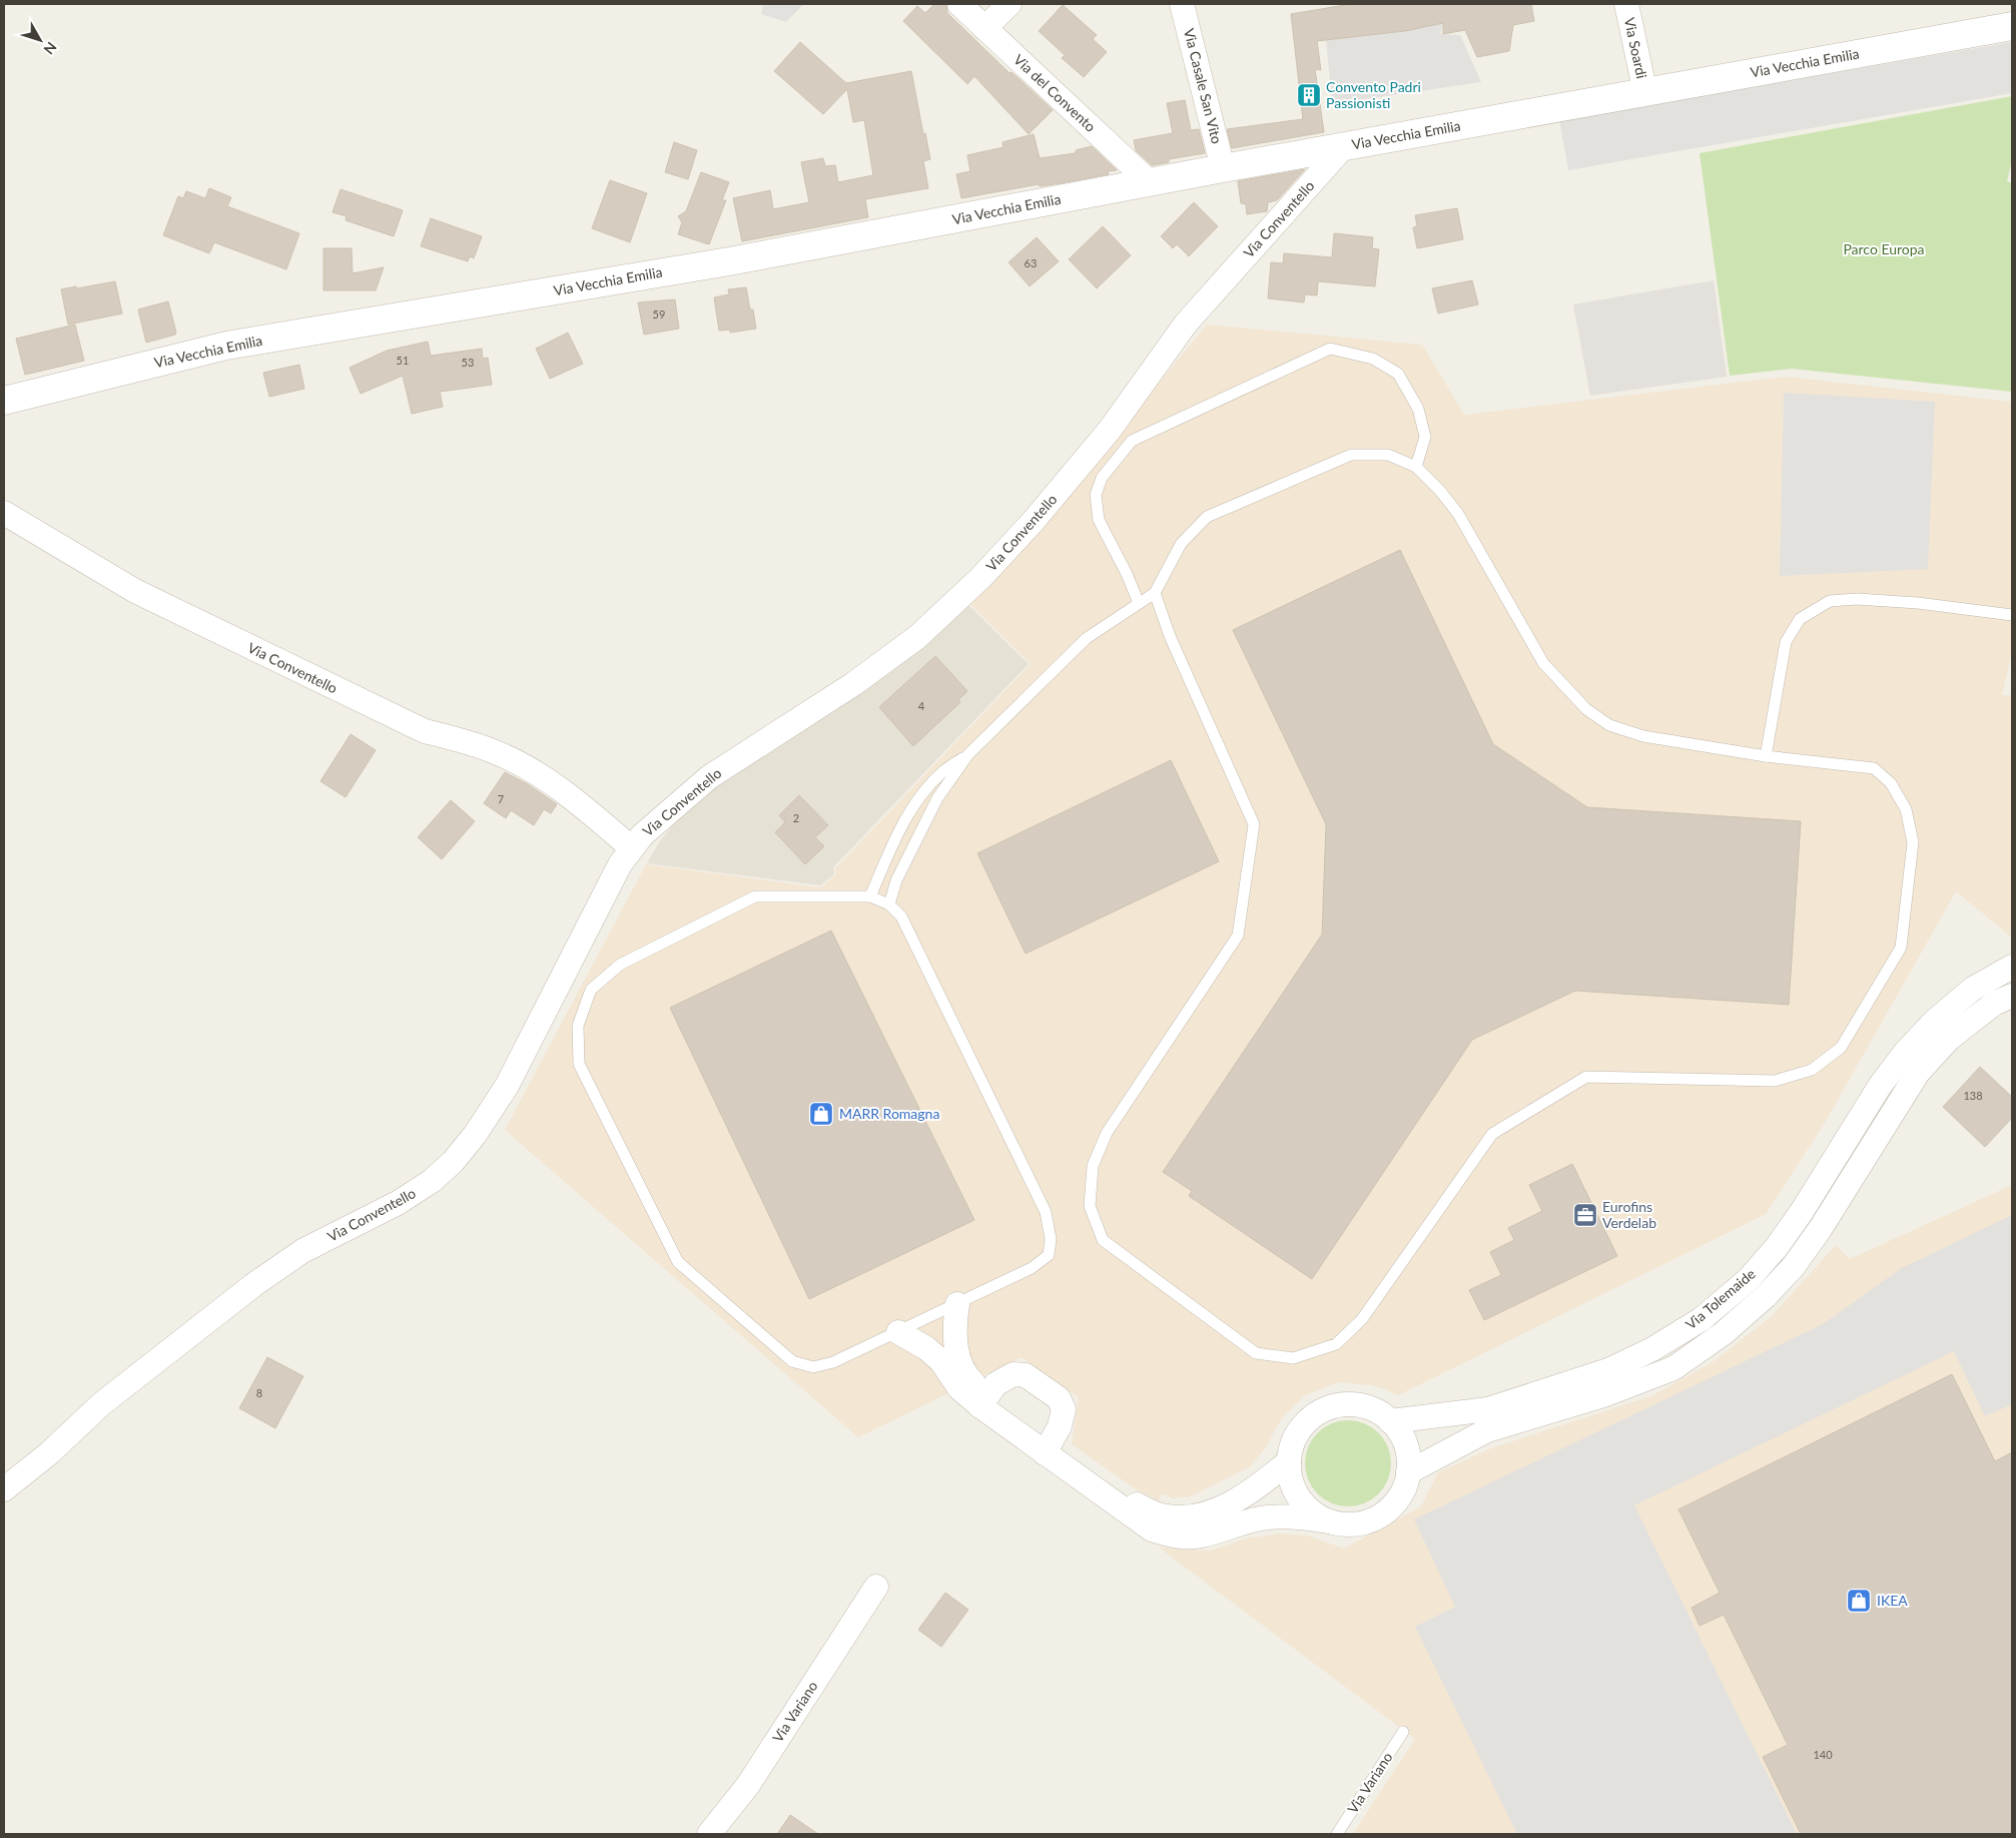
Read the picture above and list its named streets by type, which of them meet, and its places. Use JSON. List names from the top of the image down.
{
  "streets": {
    "street": [
      "Via Soardi",
      "Via Vecchia Emilia",
      "Via Casale San Vito",
      "Via del Convento",
      "Via Conventello",
      "Via Tolemaide",
      "Via Variano"
    ]
  },
  "crossings": [
    ["Via Soardi", "Via Vecchia Emilia"],
    ["Via Vecchia Emilia", "Via Casale San Vito"],
    ["Via Vecchia Emilia", "Via del Convento"],
    ["Via Vecchia Emilia", "Via Conventello"]
  ],
  "parks": ["Parco Europa"],
  "places": {
    "building": ["Convento Padri Passionisti"],
    "shop": ["MARR Romagna", "IKEA"],
    "office": ["Eurofins Verdelab"]
  },
  "house_numbers": [
    "63",
    "59",
    "51",
    "53",
    "4",
    "7",
    "2",
    "138",
    "8",
    "140"
  ],
  "north": "bottom right"
}
